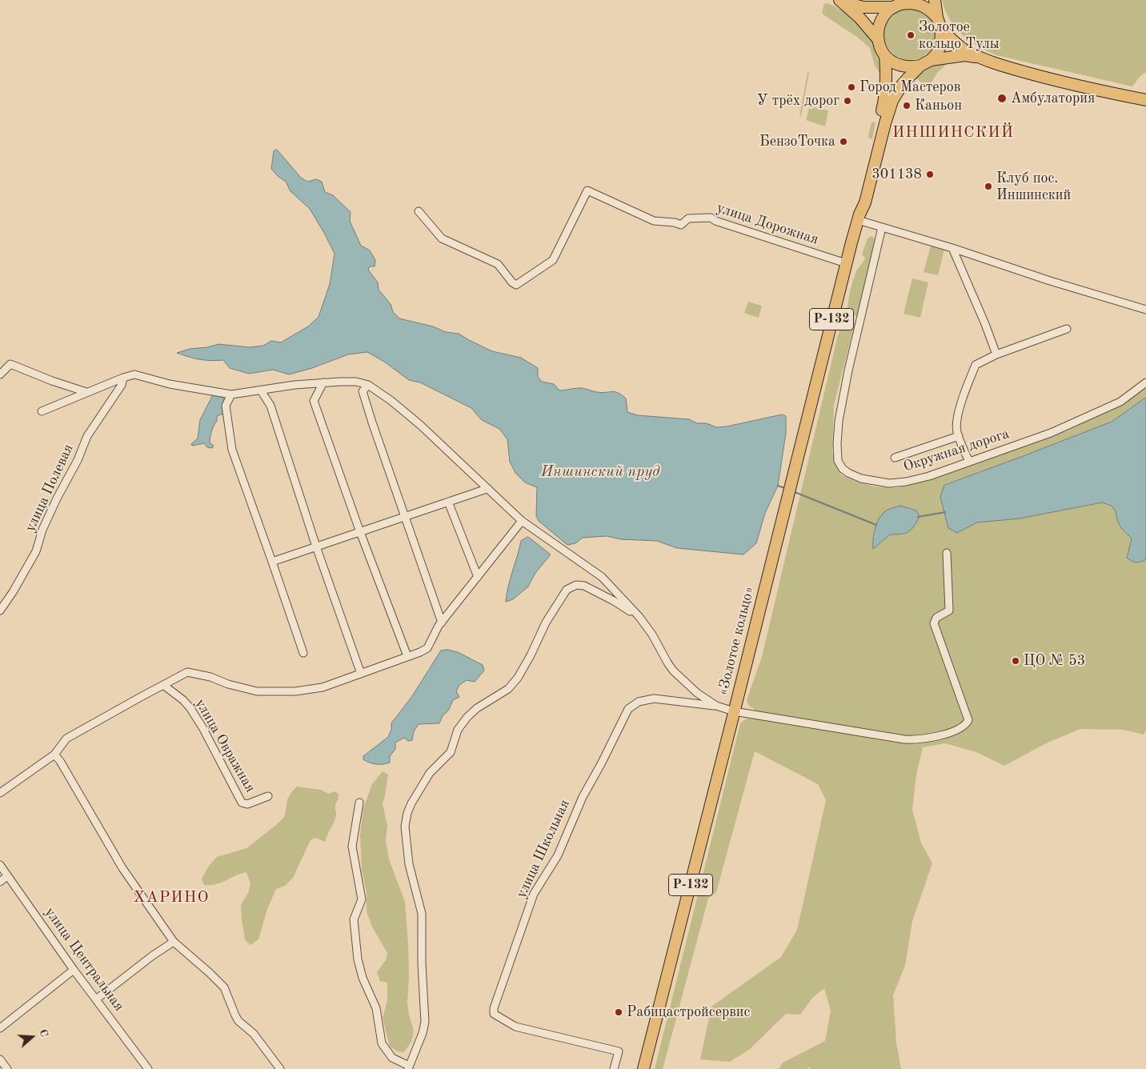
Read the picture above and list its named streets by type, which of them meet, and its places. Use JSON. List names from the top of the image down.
{
  "streets": {
    "main road": ["Р-132", "«Золотое кольцо»"],
    "street": [
      "улица Дорожная",
      "Окружная дорога",
      "улица Полевая",
      "улица Овражная",
      "улица Школьная",
      "улица Центральная"
    ]
  },
  "crossings": [
    ["улица Дорожная", "«Золотое кольцо»"]
  ],
  "districts": ["ИНШИНСКИЙ", "ХАРИНО"],
  "water": ["Иншинский пруд"],
  "places": [
    "Золотое кольцо Тулы",
    "Город Мастеров",
    "Амбулатория",
    "У трёх дорог",
    "Каньон",
    "БензоТочка",
    "301138",
    "Клуб пос. Иншинский",
    "ЦО № 53",
    "Рабицастройсервис"
  ],
  "north": "right"
}
